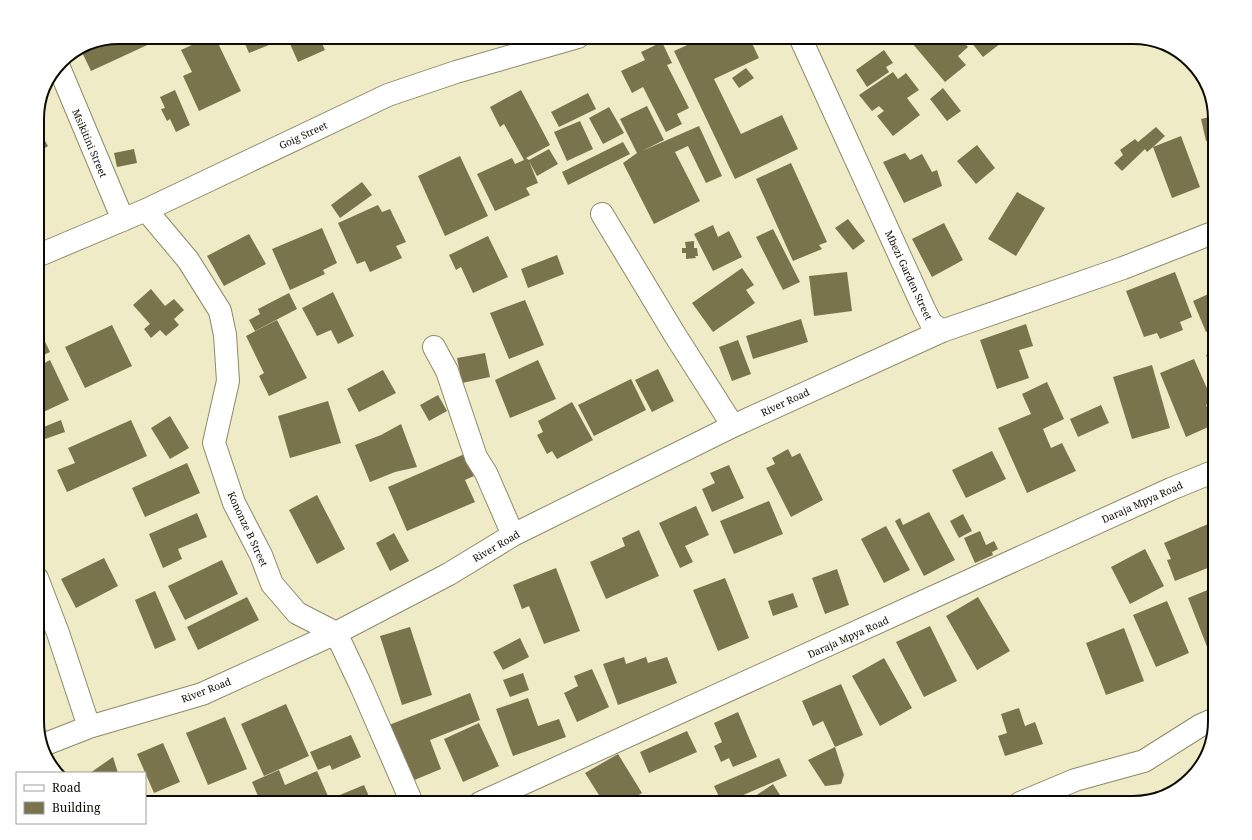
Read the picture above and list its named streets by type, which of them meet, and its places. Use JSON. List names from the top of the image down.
{
  "streets": {
    "street": [
      "Goig Street",
      "Msikitini Street",
      "Mbezi Garden Street",
      "River Road",
      "Daraja Mpya Road",
      "Kononze B Street"
    ]
  },
  "crossings": [
    ["Goig Street", "Msikitini Street"],
    ["Goig Street", "Kononze B Street"],
    ["Mbezi Garden Street", "River Road"],
    ["River Road", "Kononze B Street"]
  ],
  "legend": ["Road", "Building"]
}
